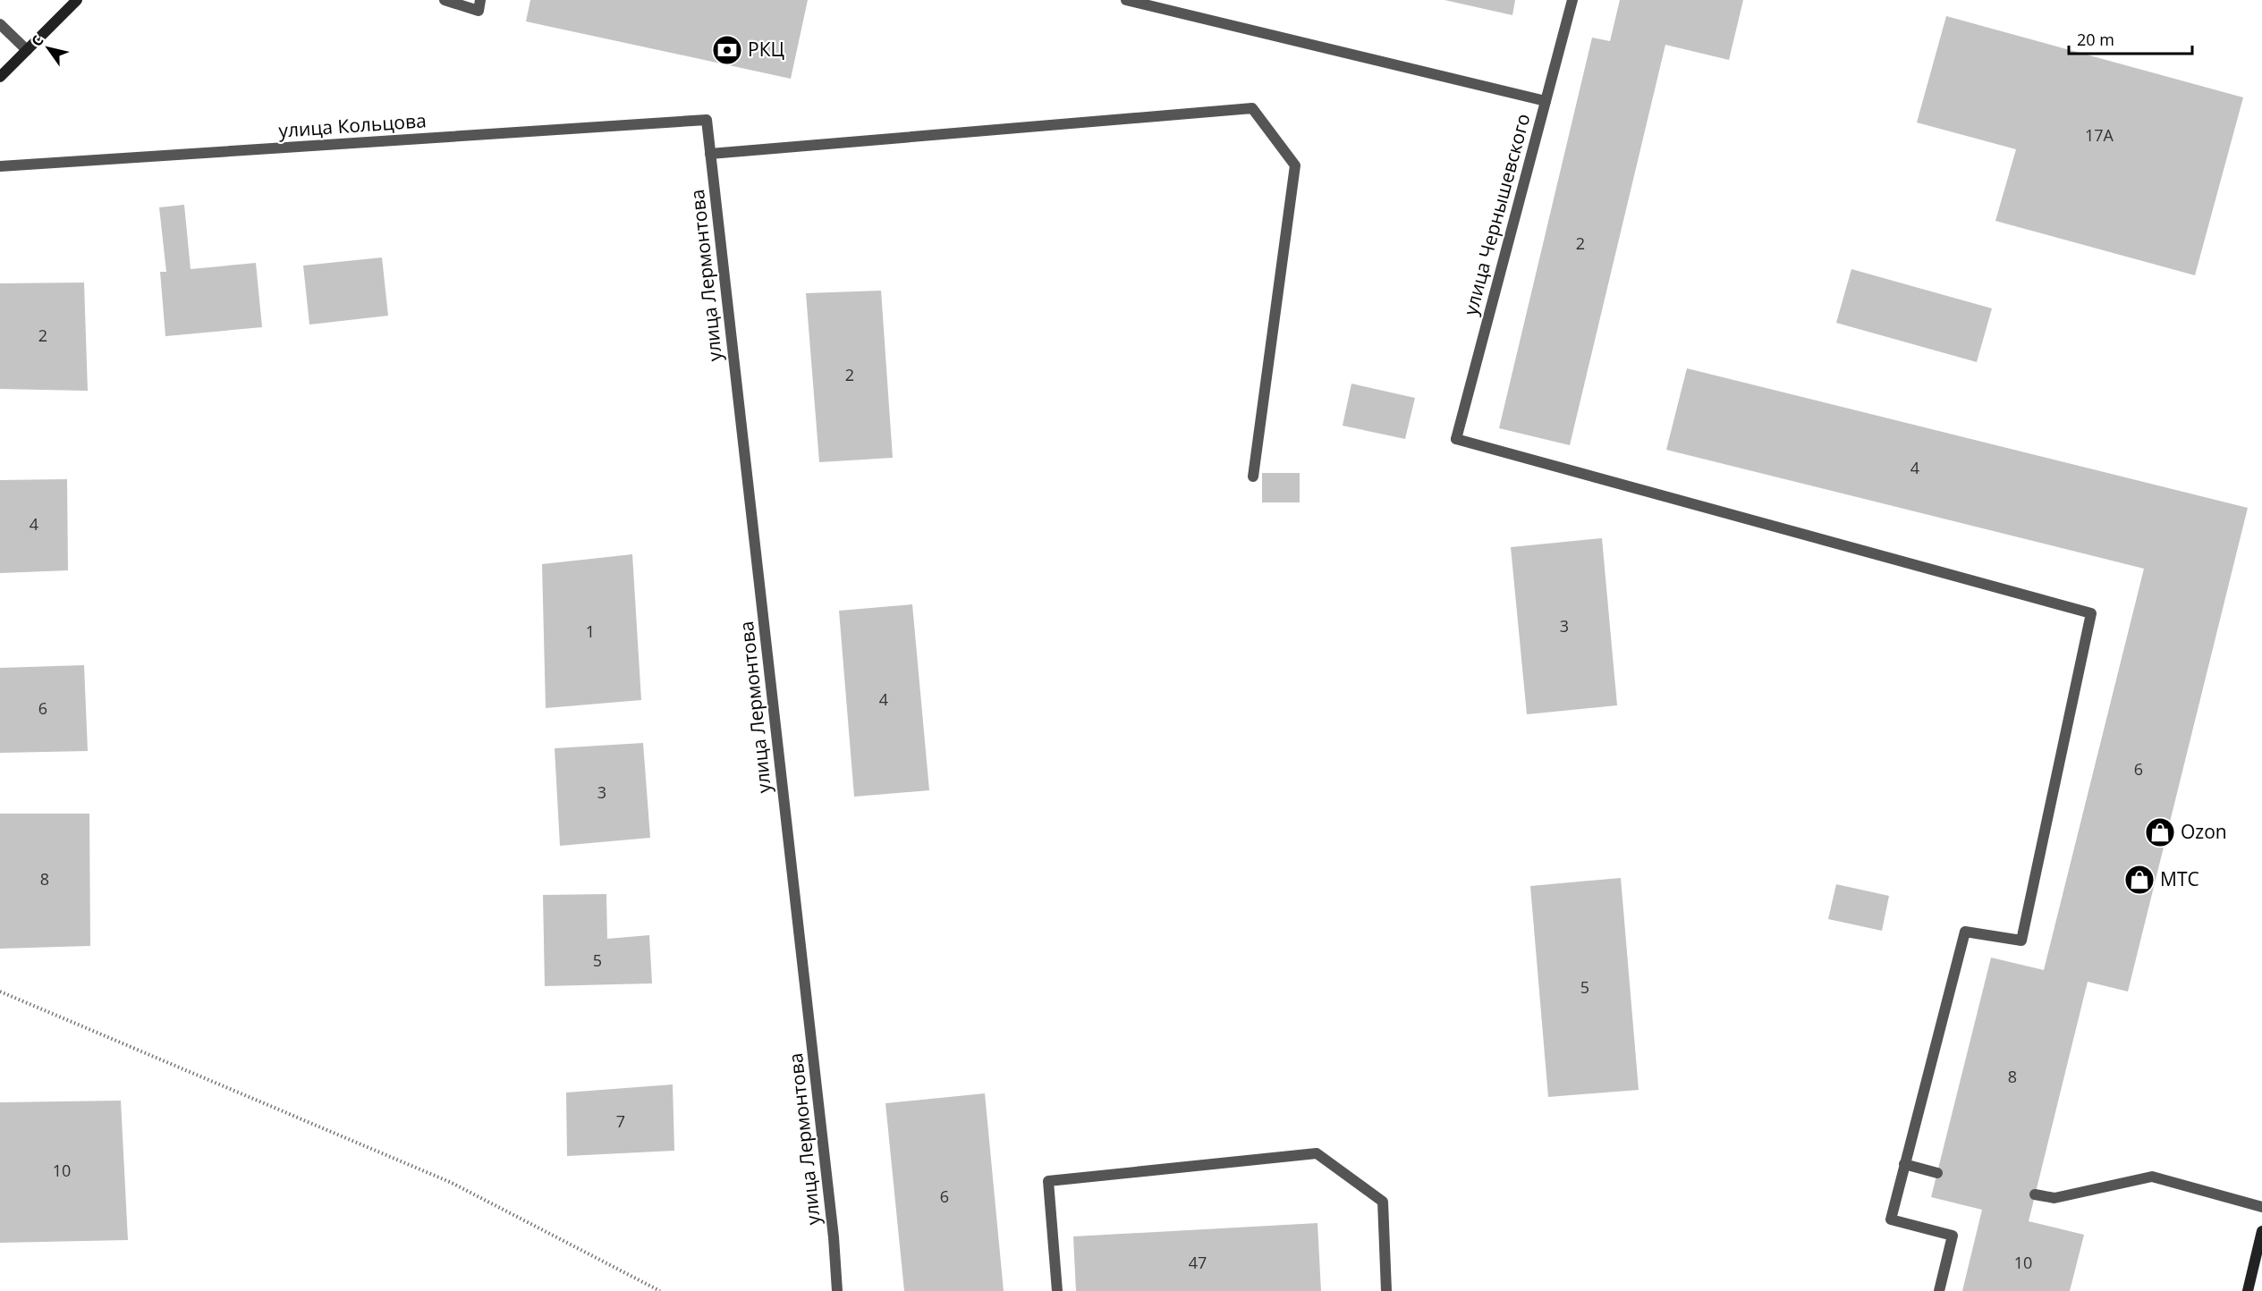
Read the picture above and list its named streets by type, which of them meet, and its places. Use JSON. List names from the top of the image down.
{
  "streets": {
    "street": ["улица Кольцова", "улица Чернышевского", "улица Лермонтова"]
  },
  "crossings": [
    ["улица Кольцова", "улица Лермонтова"]
  ],
  "places": {
    "bank": ["РКЦ"],
    "shop": ["Ozon", "МТС"]
  },
  "house_numbers": [
    "17А",
    "2",
    "2",
    "2",
    "4",
    "4",
    "3",
    "1",
    "4",
    "6",
    "6",
    "3",
    "8",
    "5",
    "5",
    "8",
    "7",
    "10",
    "6",
    "47",
    "10"
  ],
  "scale_bar": "20 m",
  "north": "top left"
}
